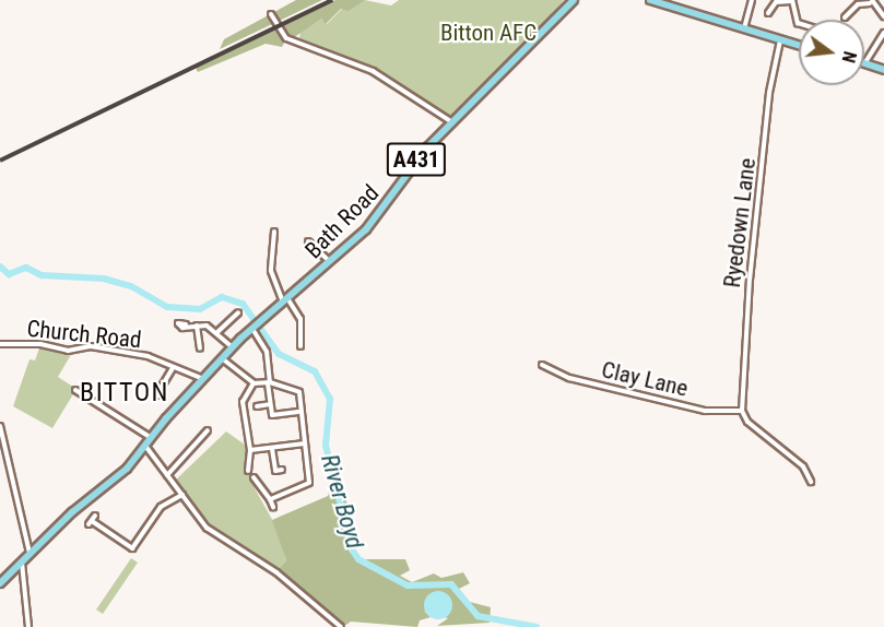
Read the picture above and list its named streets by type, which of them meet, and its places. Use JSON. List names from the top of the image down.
{
  "streets": {
    "main road": ["A431", "Bath Road"],
    "street": ["Ryedown Lane", "Church Road", "Clay Lane"]
  },
  "crossings": [
    ["A431", "Bath Road"],
    ["A431", "Church Road"],
    ["Ryedown Lane", "Clay Lane"]
  ],
  "districts": ["BITTON"],
  "water": ["River Boyd"],
  "parks": ["Bitton AFC"],
  "north": "right"
}
